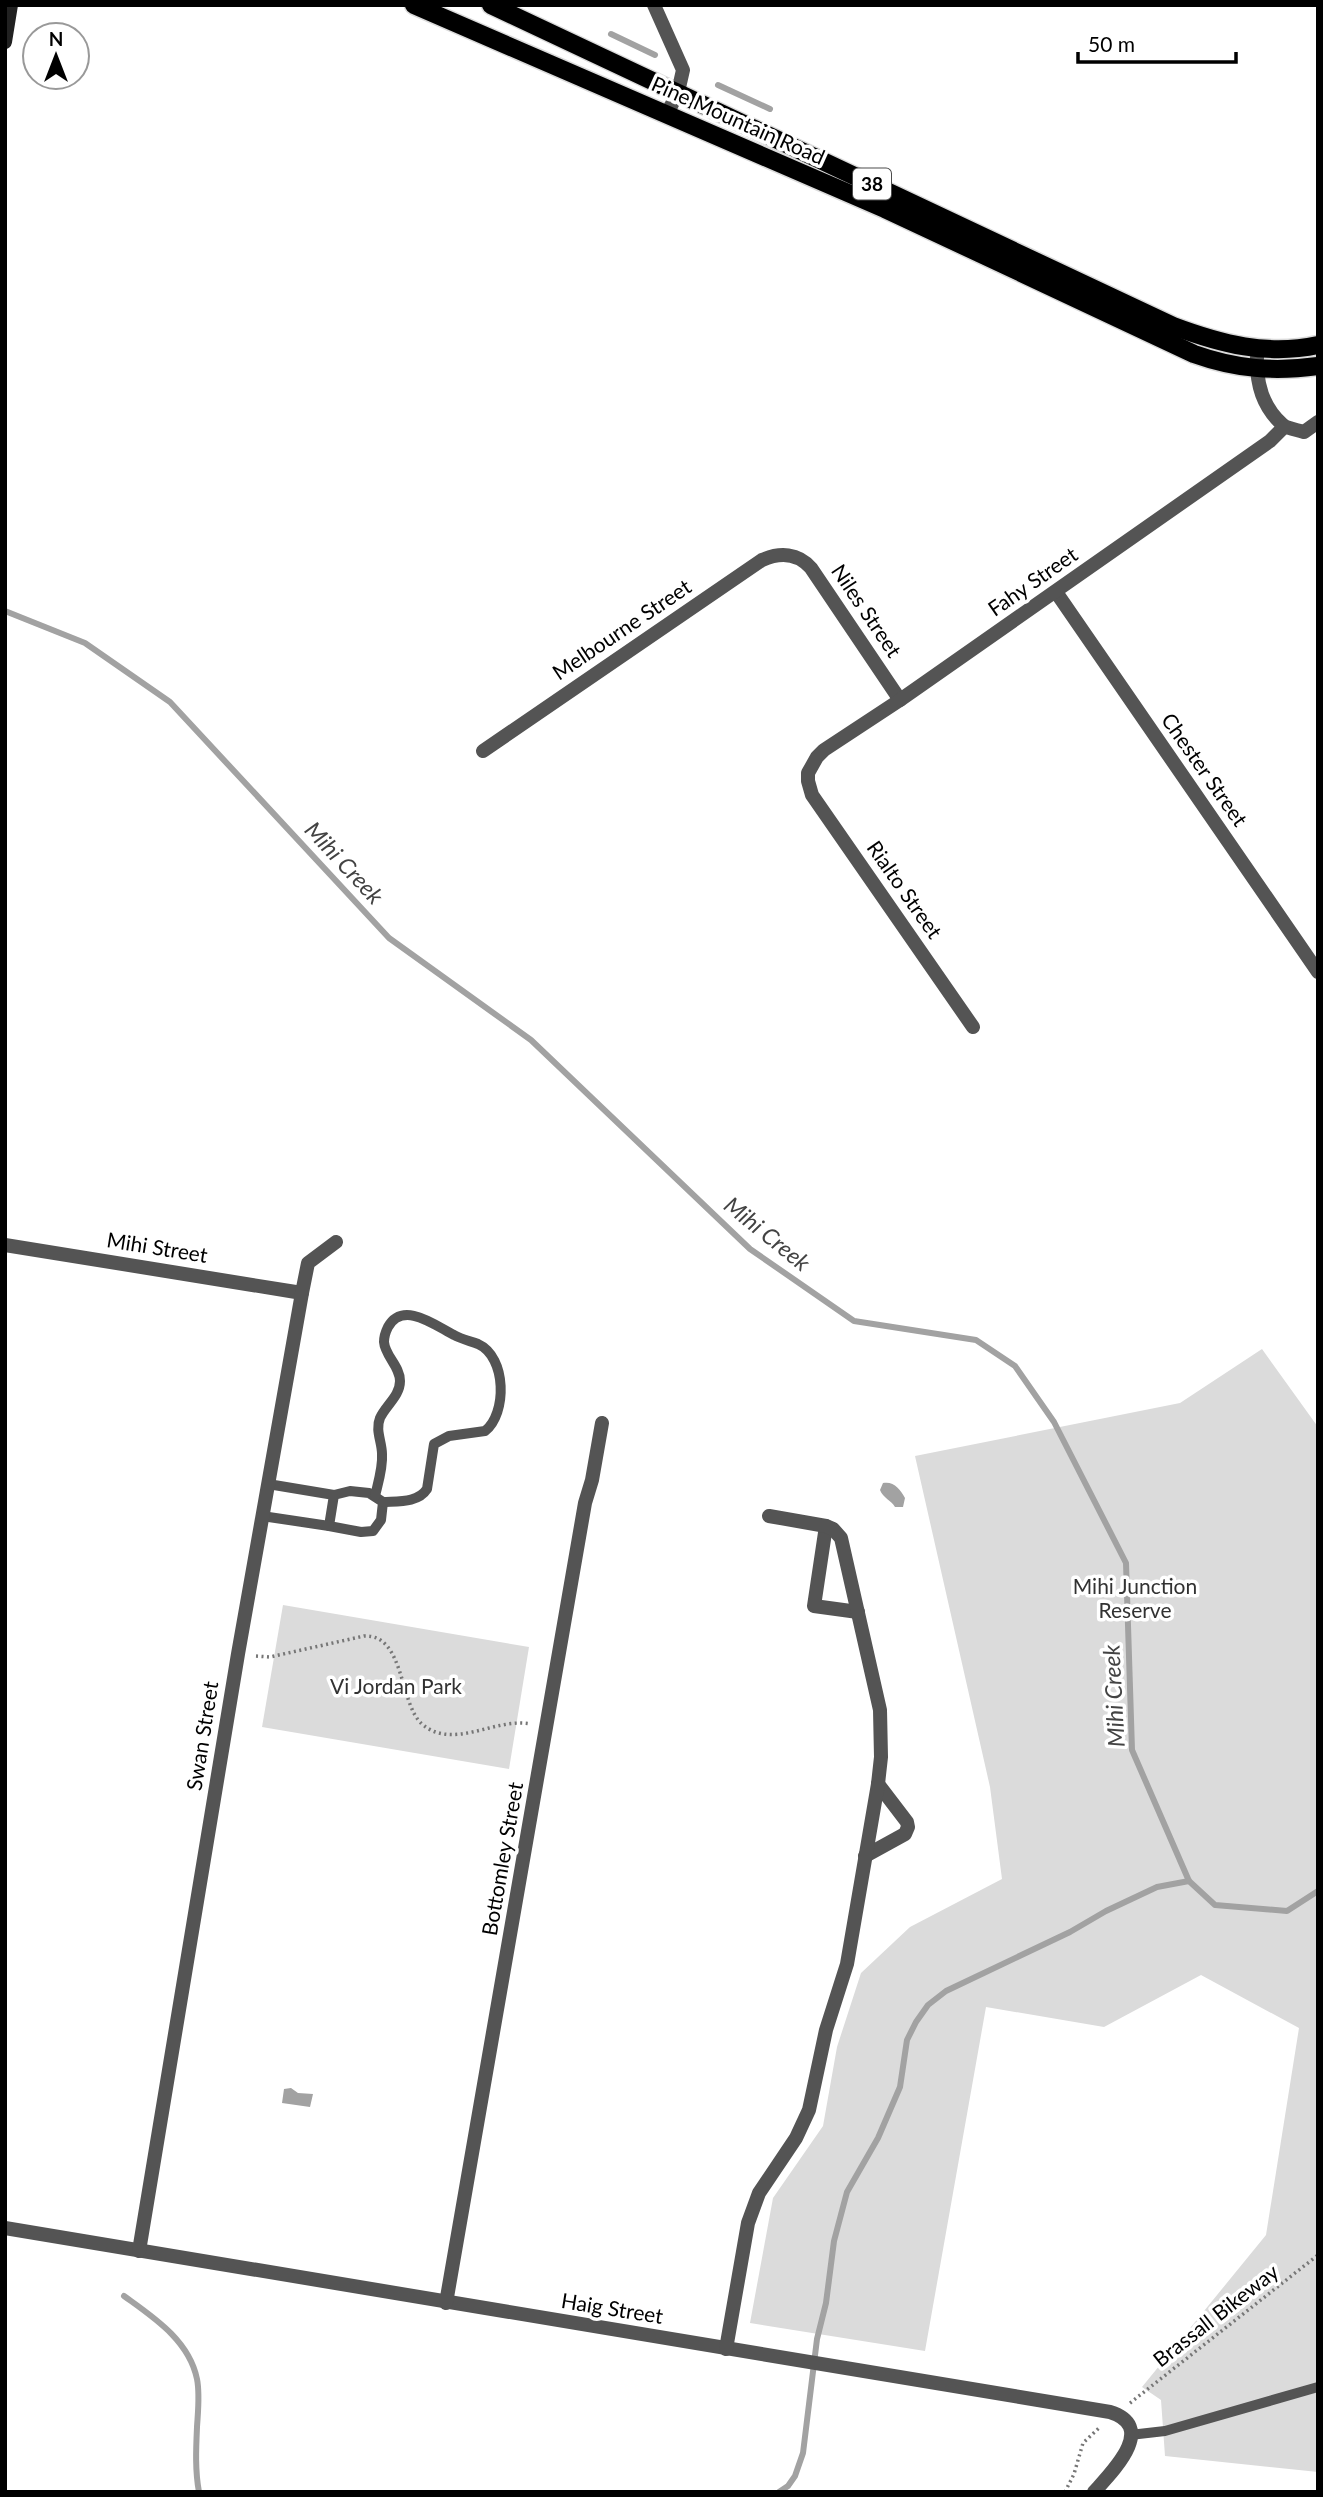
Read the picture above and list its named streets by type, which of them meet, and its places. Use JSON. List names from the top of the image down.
{
  "streets": {
    "main road": ["Pine Mountain Road", "38"],
    "street": [
      "Fahy Street",
      "Niles Street",
      "Melbourne Street",
      "Chester Street",
      "Rialto Street",
      "Mihi Street",
      "Swan Street",
      "Bottomley Street",
      "Haig Street"
    ],
    "path": ["Brassall Bikeway"]
  },
  "crossings": [
    ["Fahy Street", "Niles Street"],
    ["Fahy Street", "Chester Street"],
    ["Fahy Street", "Rialto Street"],
    ["Niles Street", "Melbourne Street"],
    ["Mihi Street", "Swan Street"],
    ["Swan Street", "Haig Street"],
    ["Bottomley Street", "Haig Street"]
  ],
  "water": ["Mihi Creek"],
  "parks": ["Mihi Junction Reserve", "Vi Jordan Park"],
  "scale_bar": "50 m",
  "north": "top"
}
